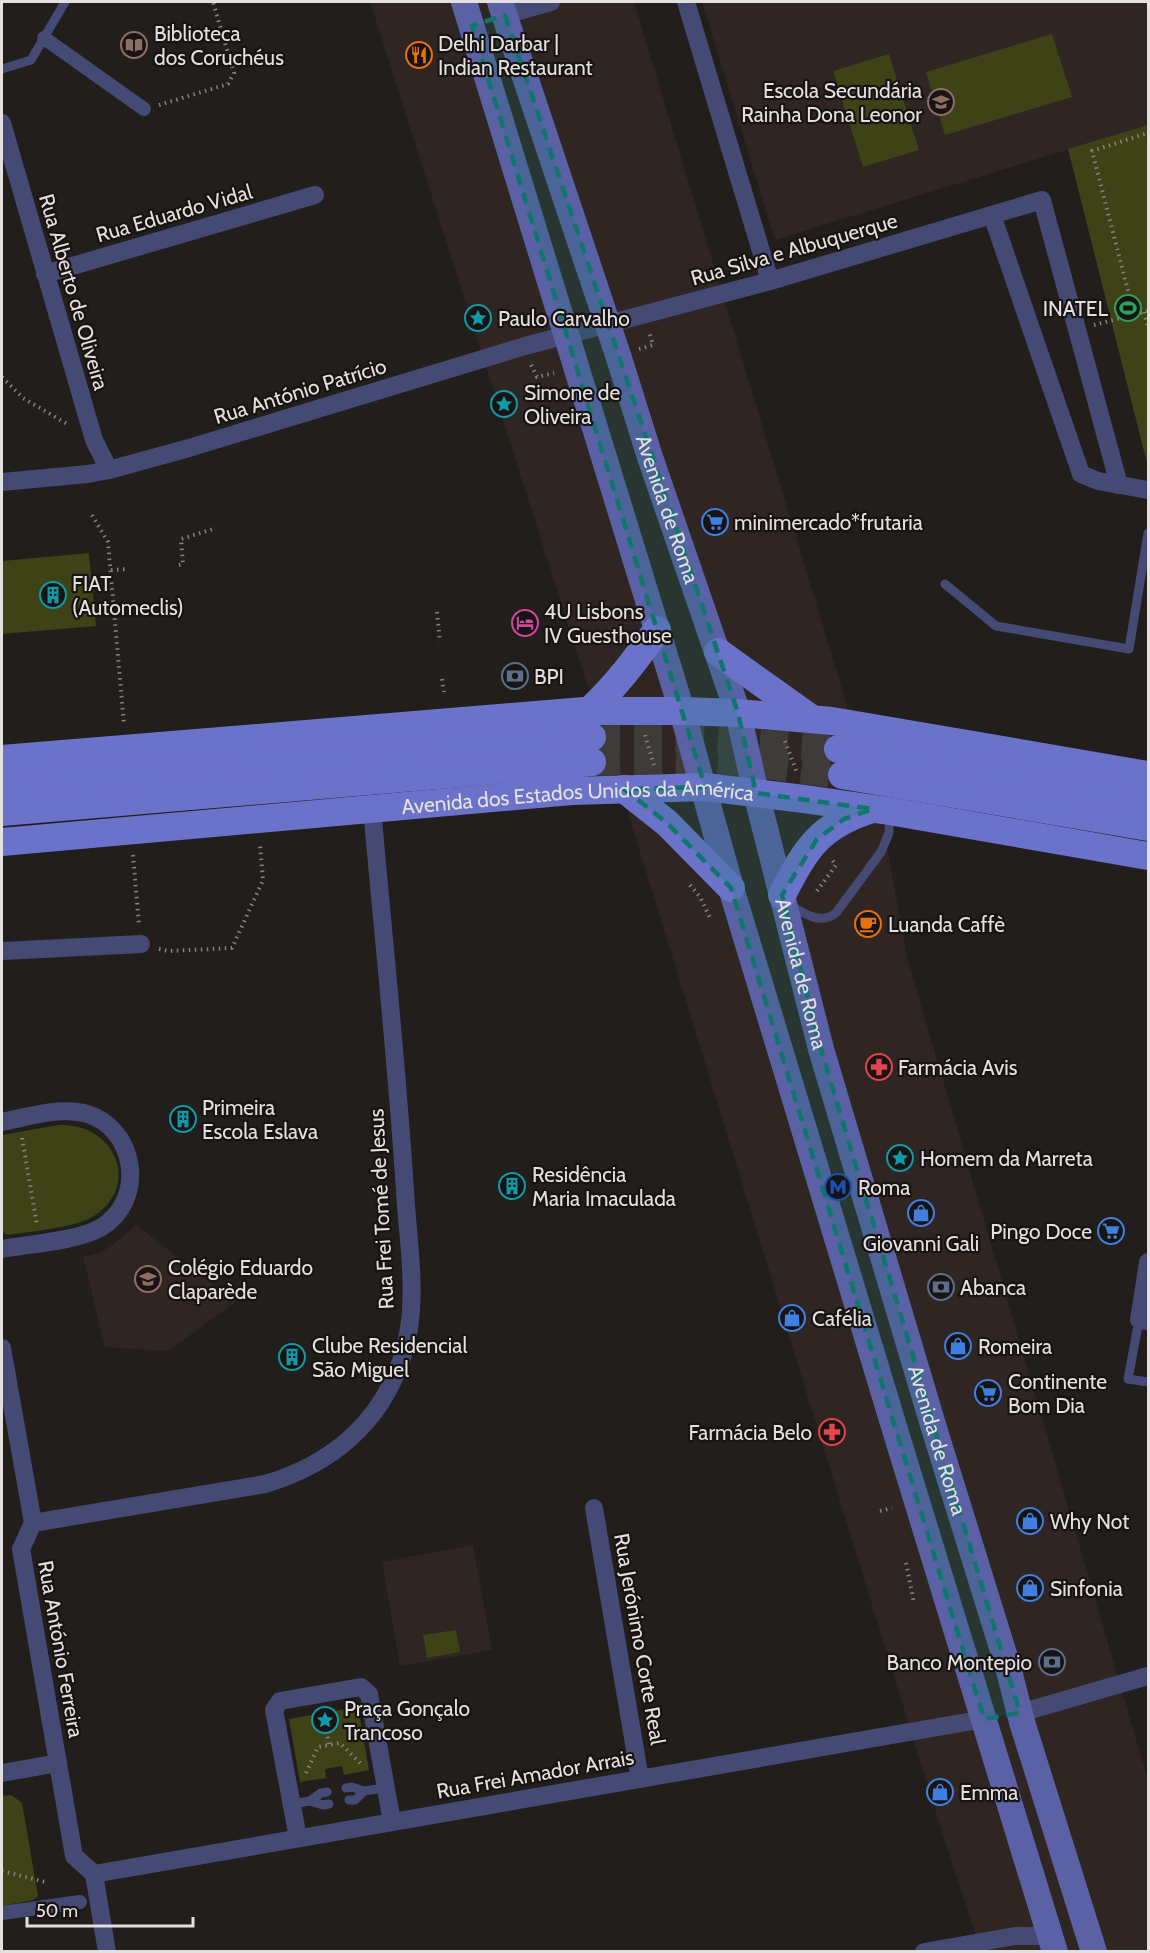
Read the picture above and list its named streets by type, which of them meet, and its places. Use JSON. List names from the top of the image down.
{
  "streets": {
    "main road": ["Avenida de Roma", "Avenida dos Estados Unidos da América"],
    "street": [
      "Rua Eduardo Vidal",
      "Rua Silva e Albuquerque",
      "Rua Alberto de Oliveira",
      "Rua António Patrício",
      "Rua Frei Tomé de Jesus",
      "Rua Jerónimo Corte Real",
      "Rua António Ferreira",
      "Rua Frei Amador Arrais"
    ]
  },
  "crossings": [
    ["Rua Eduardo Vidal", "Rua Alberto de Oliveira"],
    ["Rua Silva e Albuquerque", "Rua António Patrício"],
    ["Rua Silva e Albuquerque", "Avenida de Roma"],
    ["Rua Alberto de Oliveira", "Rua António Patrício"],
    ["Rua António Patrício", "Avenida de Roma"],
    ["Avenida de Roma", "Avenida dos Estados Unidos da América"],
    ["Avenida de Roma", "Rua Frei Amador Arrais"],
    ["Avenida dos Estados Unidos da América", "Rua Frei Tomé de Jesus"],
    ["Rua Frei Tomé de Jesus", "Rua António Ferreira"],
    ["Rua Jerónimo Corte Real", "Rua Frei Amador Arrais"],
    ["Rua António Ferreira", "Rua Frei Amador Arrais"]
  ],
  "places": {
    "library": ["Biblioteca dos Coruchéus"],
    "restaurant": ["Delhi Darbar | Indian Restaurant"],
    "school or university": ["Escola Secundária Rainha Dona Leonor", "Colégio Eduardo Claparède"],
    "sports": ["INATEL"],
    "place": [
      "Paulo Carvalho",
      "Simone de Oliveira",
      "Homem da Marreta",
      "Praça Gonçalo Trancoso"
    ],
    "supermarket": ["minimercado*frutaria", "Pingo Doce", "Continente Bom Dia"],
    "building": [
      "FIAT (Automeclis)",
      "Primeira Escola Eslava",
      "Residência Maria Imaculada",
      "Clube Residencial São Miguel"
    ],
    "hotel": ["4U Lisbons IV Guesthouse"],
    "bank": ["BPI", "Abanca", "Banco Montepio"],
    "cafe": ["Luanda Caffè"],
    "pharmacy": ["Farmácia Avis", "Farmácia Belo"],
    "metro station": ["Roma"],
    "shop": [
      "Giovanni Gali",
      "Cafélia",
      "Romeira",
      "Why Not",
      "Sinfonia",
      "Emma"
    ]
  },
  "scale_bar": "50 m"
}
